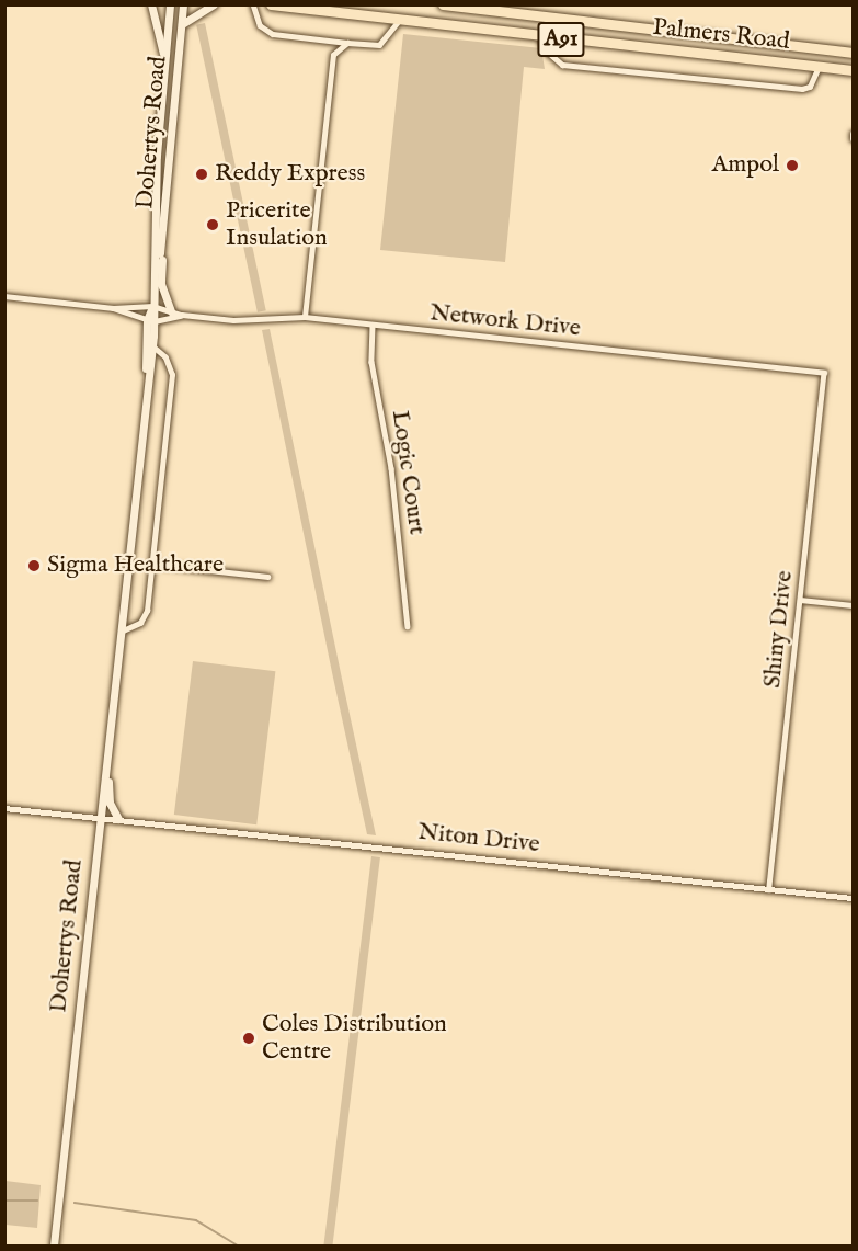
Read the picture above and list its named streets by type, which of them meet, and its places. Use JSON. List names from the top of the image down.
{
  "streets": {
    "highway": ["Palmers Road", "A91"],
    "main road": ["Dohertys Road"],
    "street": [
      "Network Drive",
      "Logic Court",
      "Shiny Drive",
      "Niton Drive"
    ]
  },
  "crossings": [
    ["Dohertys Road", "Network Drive"],
    ["Dohertys Road", "Niton Drive"],
    ["Network Drive", "Logic Court"],
    ["Network Drive", "Shiny Drive"],
    ["Shiny Drive", "Niton Drive"]
  ],
  "places": [
    "Ampol",
    "Reddy Express",
    "Pricerite Insulation",
    "Sigma Healthcare",
    "Coles Distribution Centre"
  ]
}
